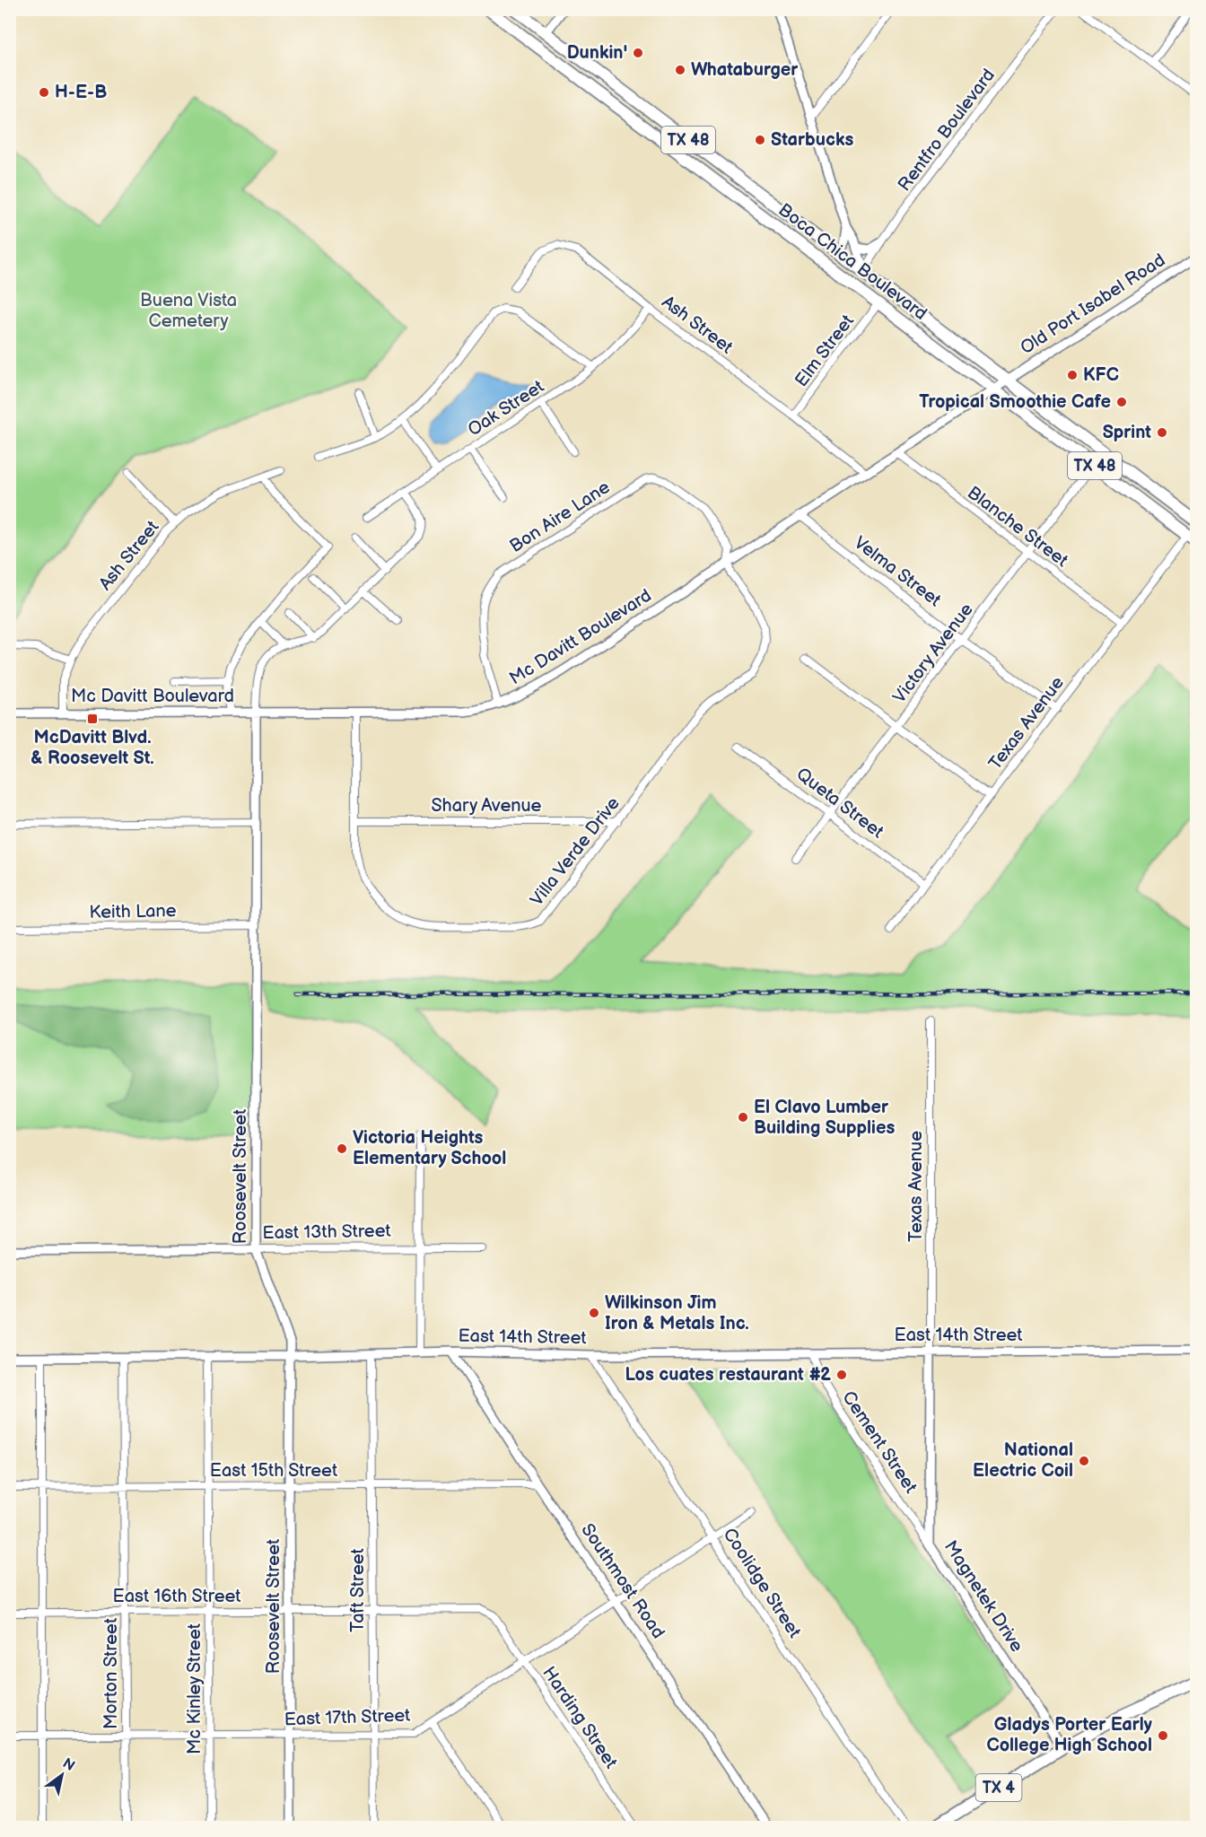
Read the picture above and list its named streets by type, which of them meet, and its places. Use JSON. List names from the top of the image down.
{
  "streets": {
    "main road": ["TX 48", "Boca Chica Boulevard", "TX 4"],
    "street": [
      "Rentfro Boulevard",
      "Old Port Isabel Road",
      "Ash Street",
      "Elm Street",
      "Oak Street",
      "Bon Aire Lane",
      "Blanche Street",
      "Velma Street",
      "Mc Davitt Boulevard",
      "Victory Avenue",
      "Texas Avenue",
      "Queta Street",
      "Shary Avenue",
      "Villa Verde Drive",
      "Keith Lane",
      "Roosevelt Street",
      "East 13th Street",
      "East 14th Street",
      "Cement Street",
      "East 15th Street",
      "Southmost Road",
      "Coolidge Street",
      "Taft Street",
      "East 16th Street",
      "Magnetek Drive",
      "Morton Street",
      "Mc Kinley Street",
      "East 17th Street",
      "Harding Street"
    ]
  },
  "crossings": [
    ["Rentfro Boulevard", "Boca Chica Boulevard"],
    ["Boca Chica Boulevard", "Old Port Isabel Road"],
    ["Boca Chica Boulevard", "Elm Street"],
    ["Boca Chica Boulevard", "Mc Davitt Boulevard"],
    ["Boca Chica Boulevard", "Victory Avenue"],
    ["Boca Chica Boulevard", "Texas Avenue"],
    ["Old Port Isabel Road", "Mc Davitt Boulevard"],
    ["Ash Street", "Elm Street"],
    ["Ash Street", "Oak Street"],
    ["Ash Street", "Mc Davitt Boulevard"],
    ["Bon Aire Lane", "Mc Davitt Boulevard"],
    ["Bon Aire Lane", "Villa Verde Drive"],
    ["Blanche Street", "Mc Davitt Boulevard"],
    ["Blanche Street", "Victory Avenue"],
    ["Blanche Street", "Texas Avenue"],
    ["Velma Street", "Mc Davitt Boulevard"],
    ["Velma Street", "Victory Avenue"],
    ["Velma Street", "Texas Avenue"],
    ["Mc Davitt Boulevard", "Villa Verde Drive"],
    ["Mc Davitt Boulevard", "Roosevelt Street"],
    ["Victory Avenue", "Queta Street"],
    ["Texas Avenue", "Queta Street"],
    ["Texas Avenue", "East 14th Street"],
    ["Texas Avenue", "Magnetek Drive"],
    ["Shary Avenue", "Villa Verde Drive"],
    ["Keith Lane", "Roosevelt Street"],
    ["Roosevelt Street", "East 13th Street"],
    ["Roosevelt Street", "East 14th Street"],
    ["Roosevelt Street", "East 15th Street"],
    ["Roosevelt Street", "East 16th Street"],
    ["Roosevelt Street", "East 17th Street"],
    ["East 14th Street", "Cement Street"],
    ["East 14th Street", "Southmost Road"],
    ["East 14th Street", "Coolidge Street"],
    ["East 14th Street", "Taft Street"],
    ["East 14th Street", "Magnetek Drive"],
    ["East 14th Street", "Morton Street"],
    ["East 14th Street", "Mc Kinley Street"],
    ["Cement Street", "Magnetek Drive"],
    ["East 15th Street", "Southmost Road"],
    ["East 15th Street", "Taft Street"],
    ["East 15th Street", "Morton Street"],
    ["East 15th Street", "Mc Kinley Street"],
    ["Southmost Road", "East 17th Street"],
    ["Coolidge Street", "East 17th Street"],
    ["Taft Street", "East 16th Street"],
    ["Taft Street", "East 17th Street"],
    ["East 16th Street", "Morton Street"],
    ["East 16th Street", "Mc Kinley Street"],
    ["East 16th Street", "Harding Street"],
    ["Magnetek Drive", "TX 4"],
    ["Morton Street", "East 17th Street"],
    ["Mc Kinley Street", "East 17th Street"],
    ["East 17th Street", "Harding Street"]
  ],
  "parks": ["Buena Vista Cemetery"],
  "places": {
    "other": [
      "Dunkin'",
      "Whataburger",
      "H-E-B",
      "Starbucks",
      "KFC",
      "Tropical Smoothie Cafe",
      "Sprint",
      "El Clavo Lumber Building Supplies",
      "Victoria Heights Elementary School",
      "Wilkinson Jim Iron & Metals Inc.",
      "Los cuates restaurant #2",
      "National Electric Coil",
      "Gladys Porter Early College High School"
    ],
    "transit": ["McDavitt Blvd. & Roosevelt St."]
  },
  "north": "top right"
}
